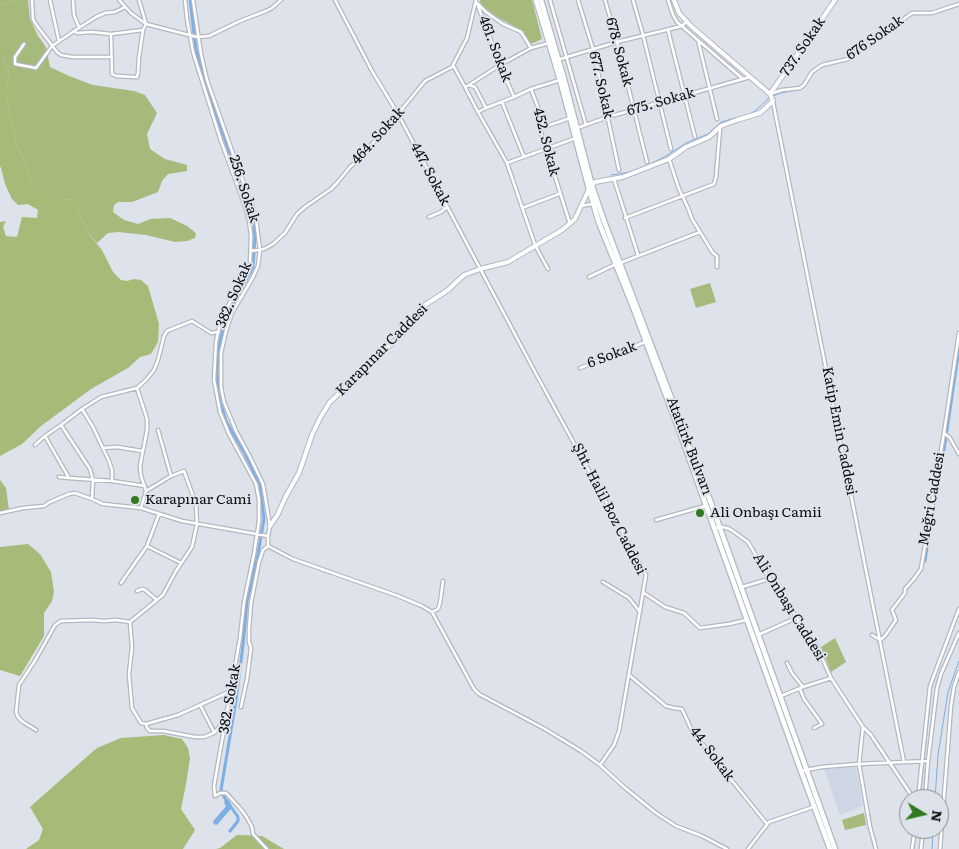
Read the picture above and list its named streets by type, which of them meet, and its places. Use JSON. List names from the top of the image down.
{
  "streets": {
    "main road": ["Atatürk Bulvarı"],
    "street": [
      "676 Sokak",
      "737. Sokak",
      "461. Sokak",
      "678. Sokak",
      "677. Sokak",
      "675. Sokak",
      "464. Sokak",
      "452. Sokak",
      "447. Sokak",
      "256. Sokak",
      "382. Sokak",
      "Karapınar Caddesi",
      "6 Sokak",
      "Katip Emin Caddesi",
      "Meğri Caddesi",
      "Şht. Halil Boz Caddesi",
      "Ali Onbaşı Caddesi",
      "44. Sokak"
    ]
  },
  "crossings": [
    ["676 Sokak", "737. Sokak"],
    ["676 Sokak", "Katip Emin Caddesi"],
    ["737. Sokak", "Katip Emin Caddesi"],
    ["678. Sokak", "675. Sokak"],
    ["677. Sokak", "675. Sokak"],
    ["675. Sokak", "Atatürk Bulvarı"],
    ["464. Sokak", "447. Sokak"],
    ["464. Sokak", "256. Sokak"],
    ["452. Sokak", "Karapınar Caddesi"],
    ["447. Sokak", "Karapınar Caddesi"],
    ["447. Sokak", "Şht. Halil Boz Caddesi"],
    ["256. Sokak", "382. Sokak"],
    ["256. Sokak", "Karapınar Caddesi"],
    ["Karapınar Caddesi", "Atatürk Bulvarı"],
    ["Karapınar Caddesi", "Şht. Halil Boz Caddesi"],
    ["6 Sokak", "Atatürk Bulvarı"],
    ["Katip Emin Caddesi", "Meğri Caddesi"],
    ["Atatürk Bulvarı", "Ali Onbaşı Caddesi"],
    ["Şht. Halil Boz Caddesi", "44. Sokak"]
  ],
  "places": ["Karapınar Cami", "Ali Onbaşı Camii"],
  "north": "right"
}
